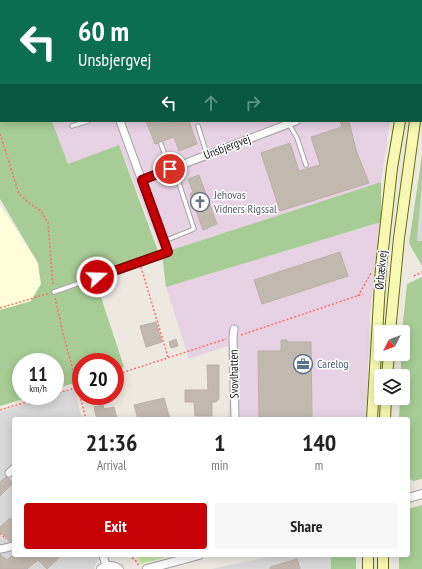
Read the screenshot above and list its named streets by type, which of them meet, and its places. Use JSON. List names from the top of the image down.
{
  "streets": {
    "main road": ["Ørbækvej"],
    "street": ["Unsbjergvej", "Svovlhatten"]
  },
  "places": {
    "church": ["Jehovas Vidners Rigssal"],
    "office": ["Carelog"]
  },
  "north": "bottom left",
  "page": {
    "turn": ["60 m", "Unsbjergvej"],
    "speed": "11 km/h",
    "limit": "20",
    "eta": [
      "21:36",
      "Arrival",
      "1",
      "min",
      "140",
      "m"
    ],
    "buttons": ["Exit", "Share"]
  }
}
